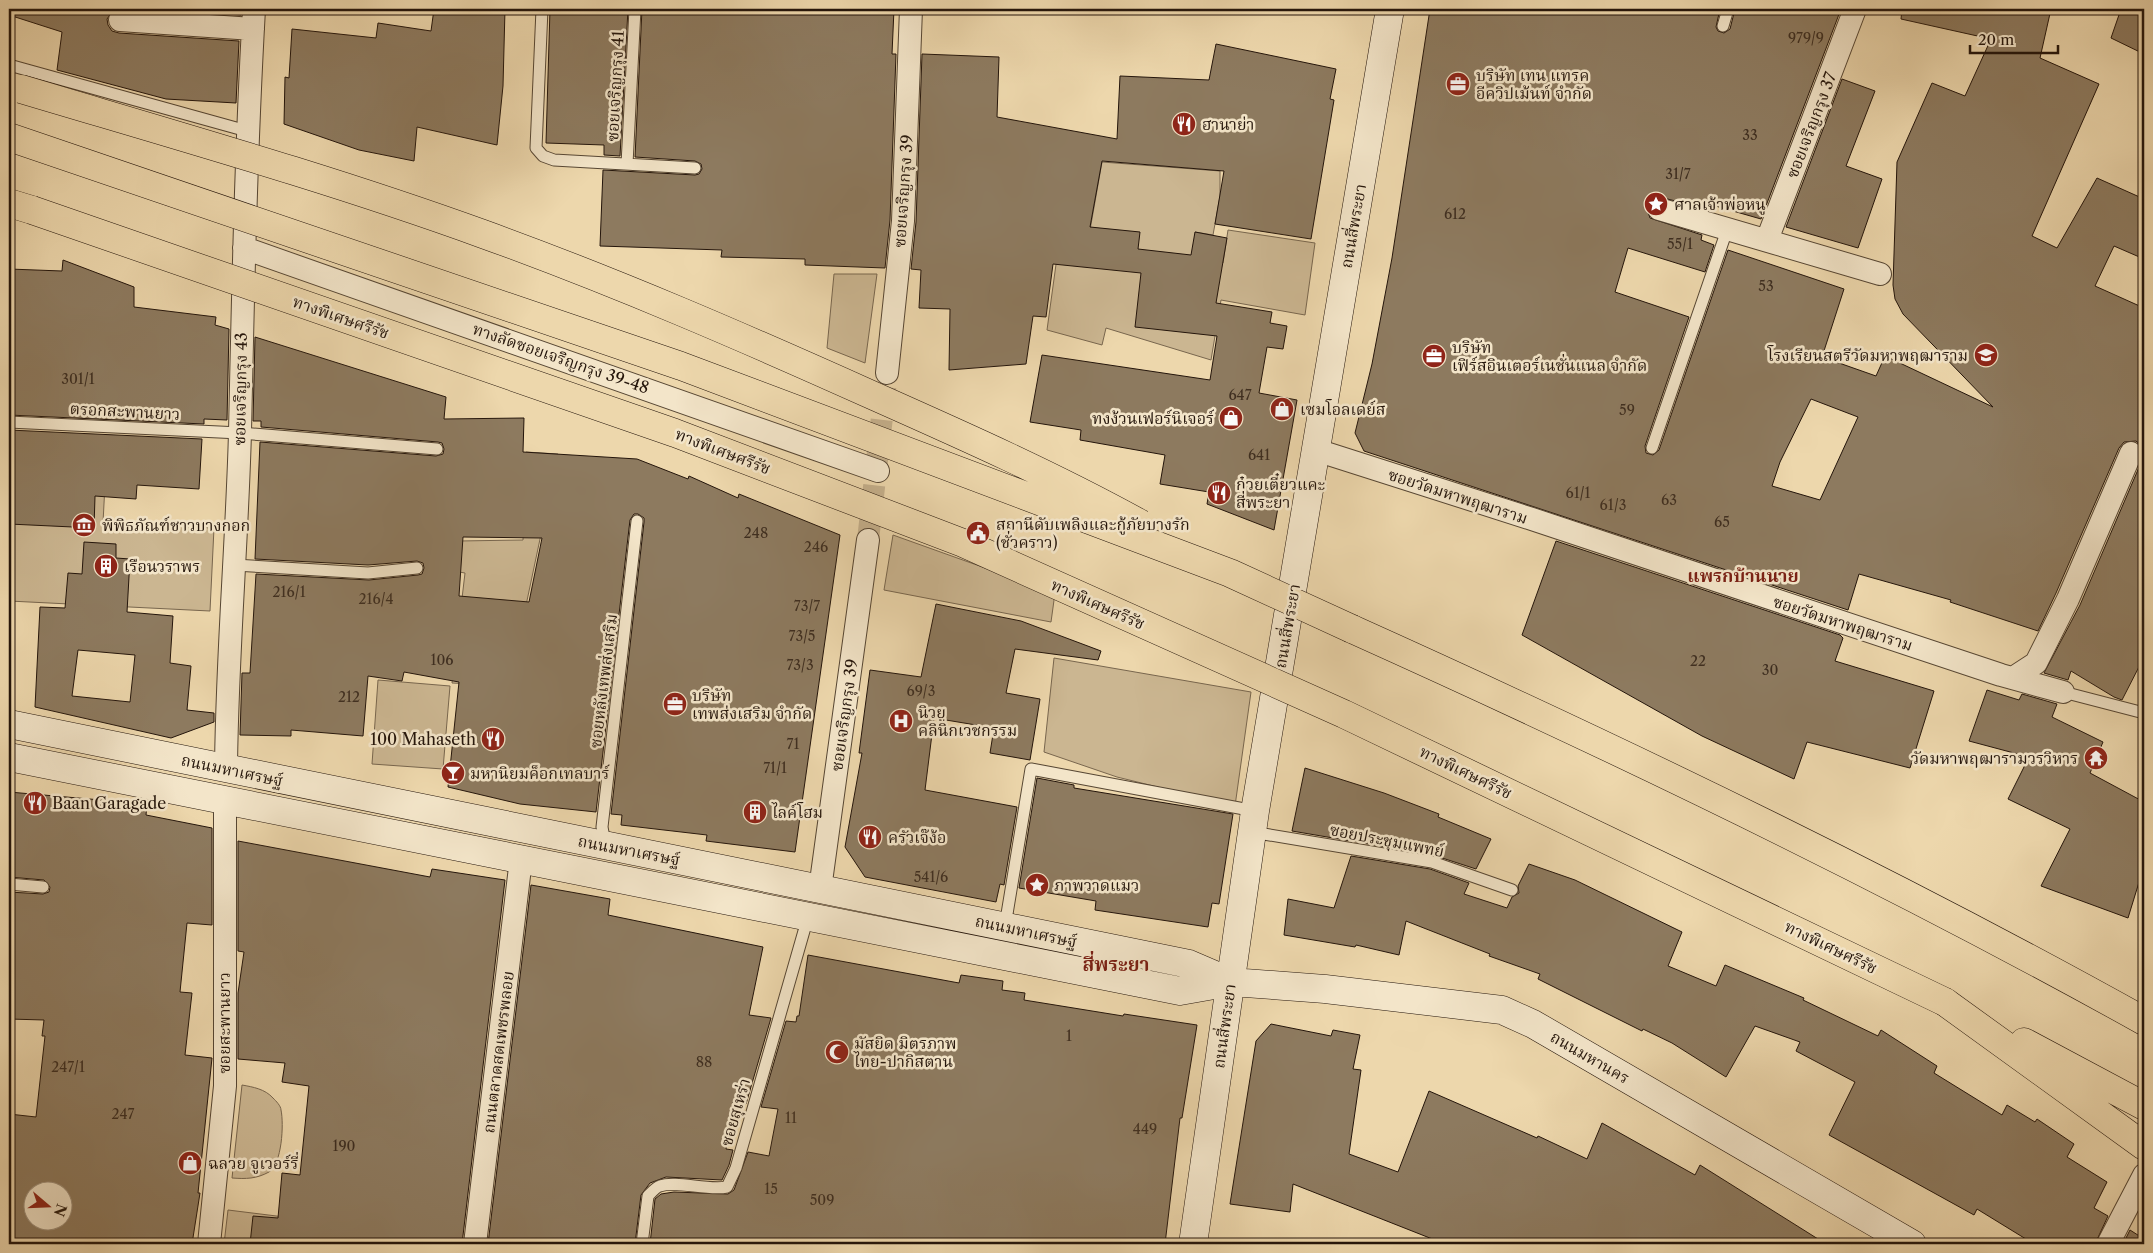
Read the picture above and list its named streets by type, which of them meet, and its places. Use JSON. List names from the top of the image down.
{
  "streets": {
    "highway": ["ทางพิเศษศรีรัช"],
    "main road": ["ถนนสี่พระยา", "ถนนมหาเศรษฐ์", "ถนนมหานคร"],
    "street": [
      "ซอยเจริญกรุง 37",
      "ซอยเจริญกรุง 39",
      "ทางลัดซอยเจริญกรุง 39-48",
      "ซอยเจริญกรุง 43",
      "ซอยวัดมหาพฤฒาราม",
      "ซอยสะพานยาว",
      "ถนนตลาดสดเพชรพลอย"
    ],
    "lane": [
      "ซอยเจริญกรุง 41",
      "ตรอกสะพานยาว",
      "ซอยหลังเทพส่งเสริม",
      "ซอยประชุมแพทย์",
      "ซอยสุเหร่า"
    ]
  },
  "crossings": [
    ["ซอยเจริญกรุง 39", "ถนนมหาเศรษฐ์"],
    ["ถนนสี่พระยา", "ซอยวัดมหาพฤฒาราม"],
    ["ถนนสี่พระยา", "ถนนมหาเศรษฐ์"],
    ["ถนนสี่พระยา", "ซอยประชุมแพทย์"],
    ["ถนนสี่พระยา", "ถนนมหานคร"],
    ["ทางลัดซอยเจริญกรุง 39-48", "ซอยเจริญกรุง 43"],
    ["ซอยเจริญกรุง 43", "ตรอกสะพานยาว"],
    ["ซอยเจริญกรุง 43", "ถนนมหาเศรษฐ์"],
    ["ซอยหลังเทพส่งเสริม", "ถนนมหาเศรษฐ์"],
    ["ถนนมหาเศรษฐ์", "ซอยประชุมแพทย์"],
    ["ถนนมหาเศรษฐ์", "ซอยสะพานยาว"],
    ["ถนนมหาเศรษฐ์", "ถนนตลาดสดเพชรพลอย"],
    ["ถนนมหาเศรษฐ์", "ถนนมหานคร"],
    ["ถนนมหาเศรษฐ์", "ซอยสุเหร่า"]
  ],
  "districts": ["แพรกบ้านนาย", "สี่พระยา"],
  "places": {
    "office": ["บริษัท เทน แทรค อีควิปเม้นท์ จำกัด", "บริษัท เฟิร์สอินเตอร์เนชั่นแนล จำกัด", "บริษัท เทพส่งเสริม จำกัด"],
    "restaurant": [
      "ฮานาย่า",
      "ก๋วยเตี๋ยวแคะ สี่พระยา",
      "100 Mahaseth",
      "Baan Garagade",
      "ครัวเจ๊ง้อ"
    ],
    "place": ["ศาลเจ้าพ่อหนู", "ภาพวาดแมว"],
    "school or university": ["โรงเรียนสตรีวัดมหาพฤฒาราม"],
    "shop": ["เซมโอลเดย์ส", "ทงง้วนเฟอร์นิเจอร์", "ฉลวย จูเวอร์รี่"],
    "museum": ["พิพิธภัณฑ์ชาวบางกอก"],
    "public building": ["สถานีดับเพลิงและกู้ภัยบางรัก (ชั่วคราว)"],
    "building": ["เรือนวราพร", "ไลค์โฮม"],
    "hospital": ["นิวยู คลินิกเวชกรรม"],
    "temple": ["วัดมหาพฤฒารามวรวิหาร"],
    "bar": ["มหานิยมค็อกเทลบาร์"],
    "mosque": ["มัสยิด มิตรภาพ ไทย-ปากิสตาน"]
  },
  "house_numbers": [
    "979/9",
    "33",
    "31/7",
    "612",
    "55/1",
    "53",
    "301/1",
    "647",
    "59",
    "641",
    "61/1",
    "63",
    "61/3",
    "65",
    "248",
    "246",
    "216/1",
    "216/4",
    "73/7",
    "73/5",
    "106",
    "22",
    "73/3",
    "30",
    "69/3",
    "212",
    "71",
    "71/1",
    "541/6",
    "1",
    "88",
    "247/1",
    "247",
    "11",
    "449",
    "190",
    "15",
    "509"
  ],
  "scale_bar": "20 m",
  "north": "right"
}
